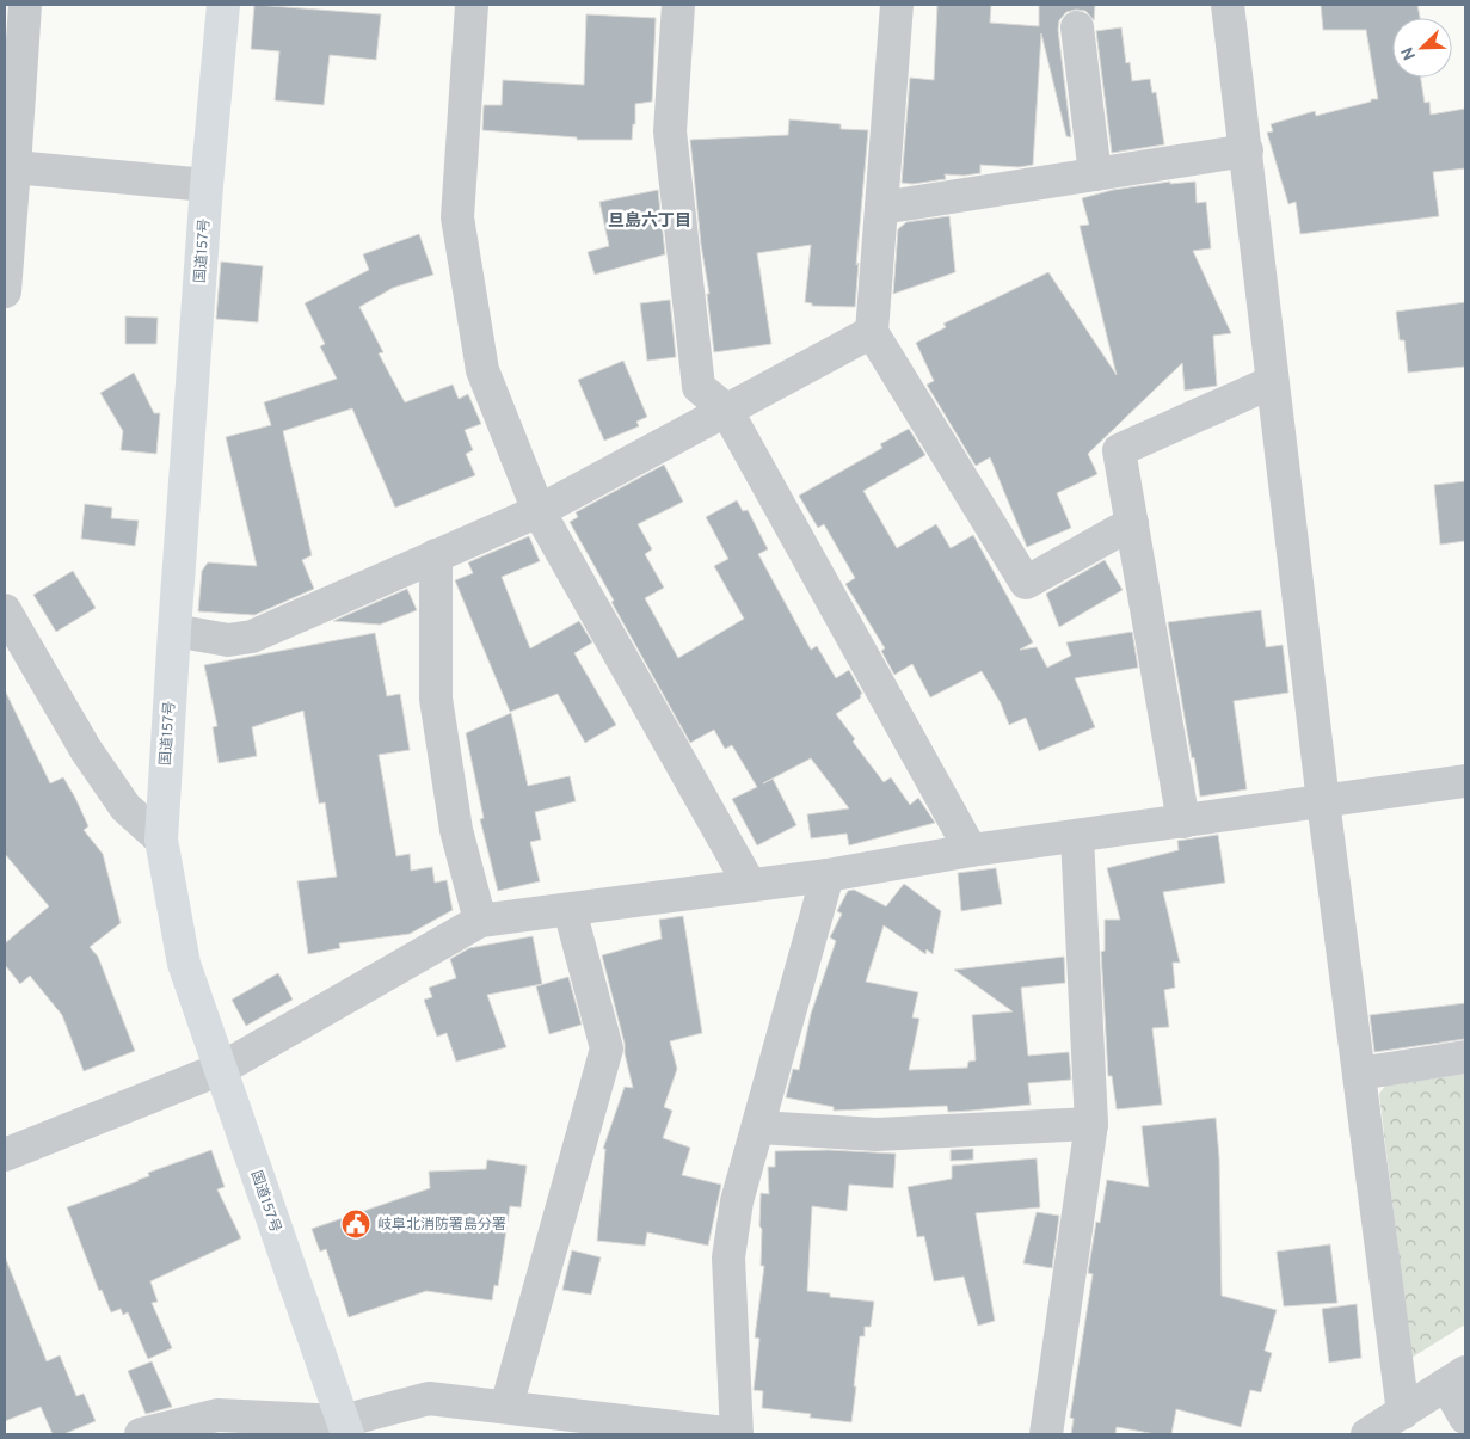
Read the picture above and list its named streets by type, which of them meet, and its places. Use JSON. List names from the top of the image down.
{
  "streets": {
    "highway": ["国道157号"]
  },
  "districts": ["旦島六丁目"],
  "places": {
    "public building": ["岐阜北消防署島分署"]
  },
  "north": "bottom left"
}
